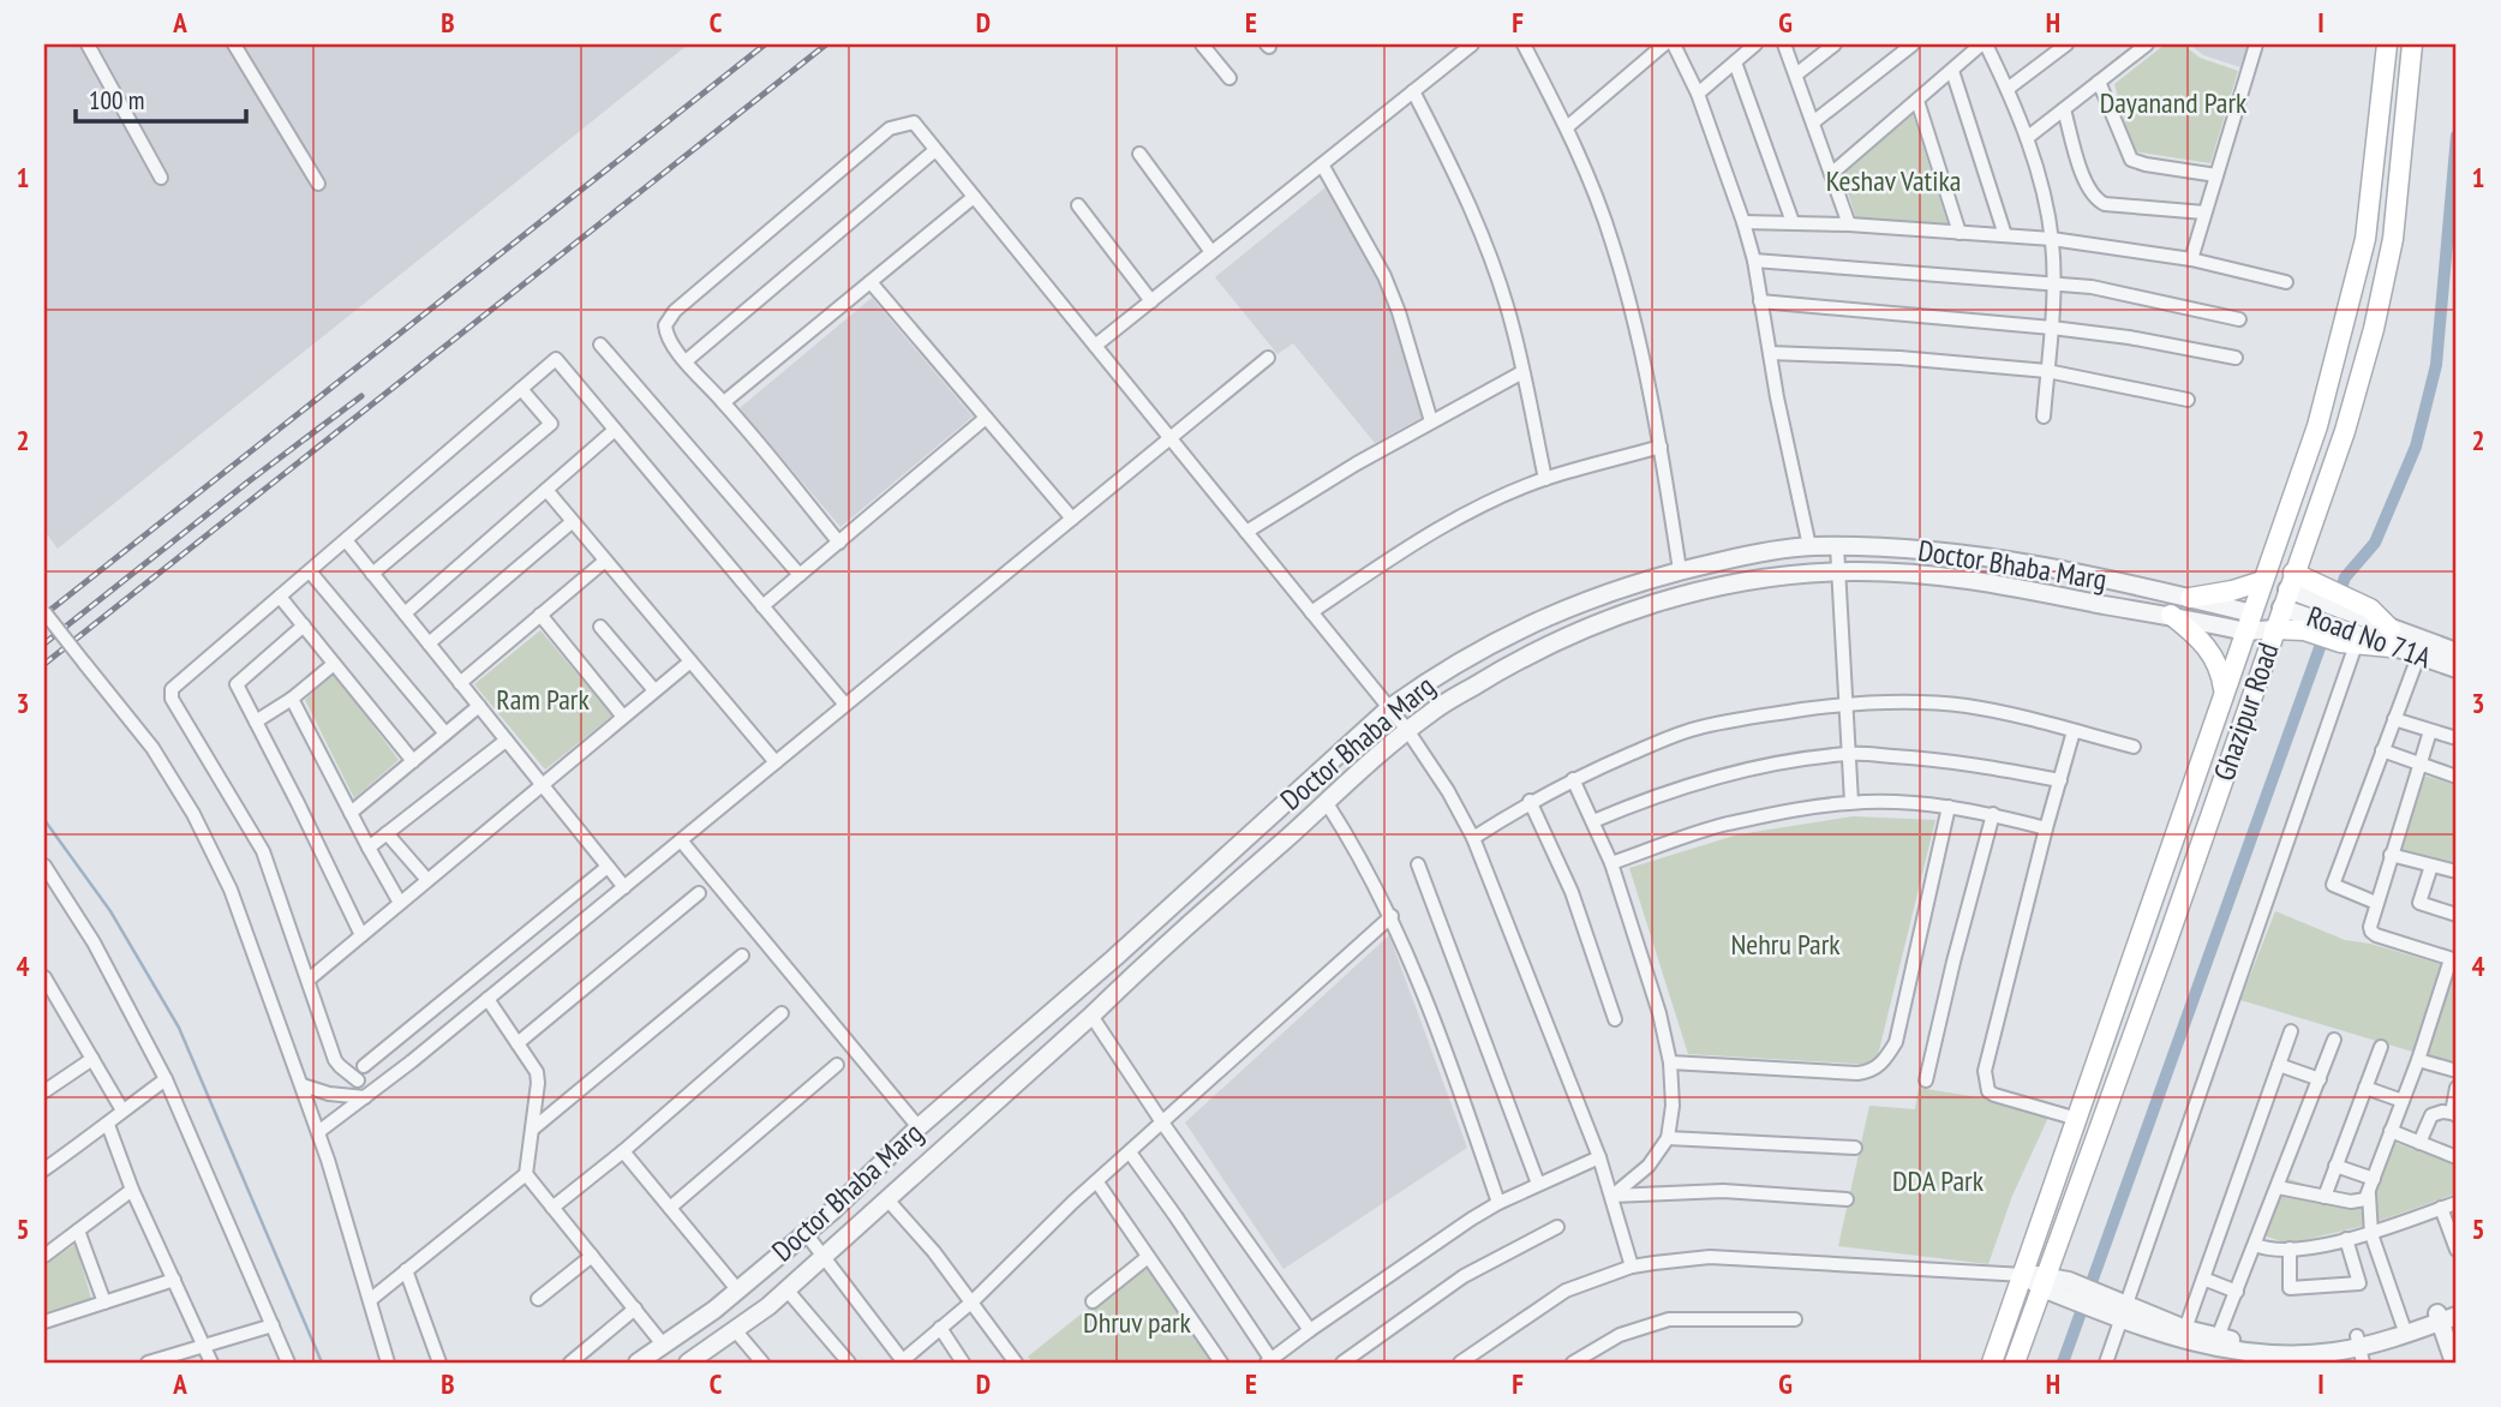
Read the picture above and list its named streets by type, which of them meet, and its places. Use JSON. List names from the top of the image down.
{
  "streets": {
    "main road": ["Ghazipur Road"],
    "street": ["Doctor Bhaba Marg", "Road No 71A"]
  },
  "crossings": [
    ["Doctor Bhaba Marg", "Ghazipur Road"],
    ["Road No 71A", "Ghazipur Road"]
  ],
  "parks": [
    "Dayanand Park",
    "Keshav Vatika",
    "Ram Park",
    "Nehru Park",
    "DDA Park",
    "Dhruv park"
  ],
  "scale_bar": "100 m",
  "grid": {
    "columns": [
      "A",
      "B",
      "C",
      "D",
      "E",
      "F",
      "G",
      "H",
      "I"
    ],
    "rows": [
      "1",
      "2",
      "3",
      "4",
      "5"
    ]
  }
}
